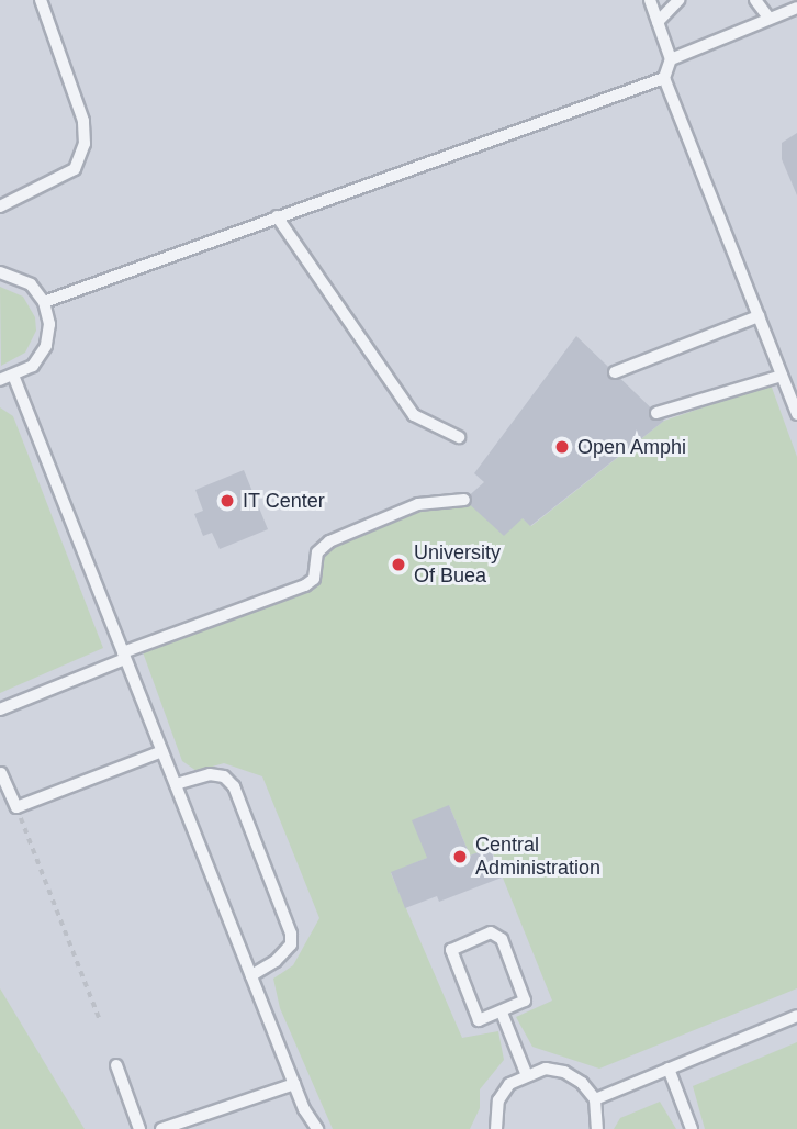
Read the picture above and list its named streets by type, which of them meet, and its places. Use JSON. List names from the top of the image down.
{
  "places": [
    "Open Amphi",
    "IT Center",
    "University Of Buea",
    "Central Administration"
  ]
}
